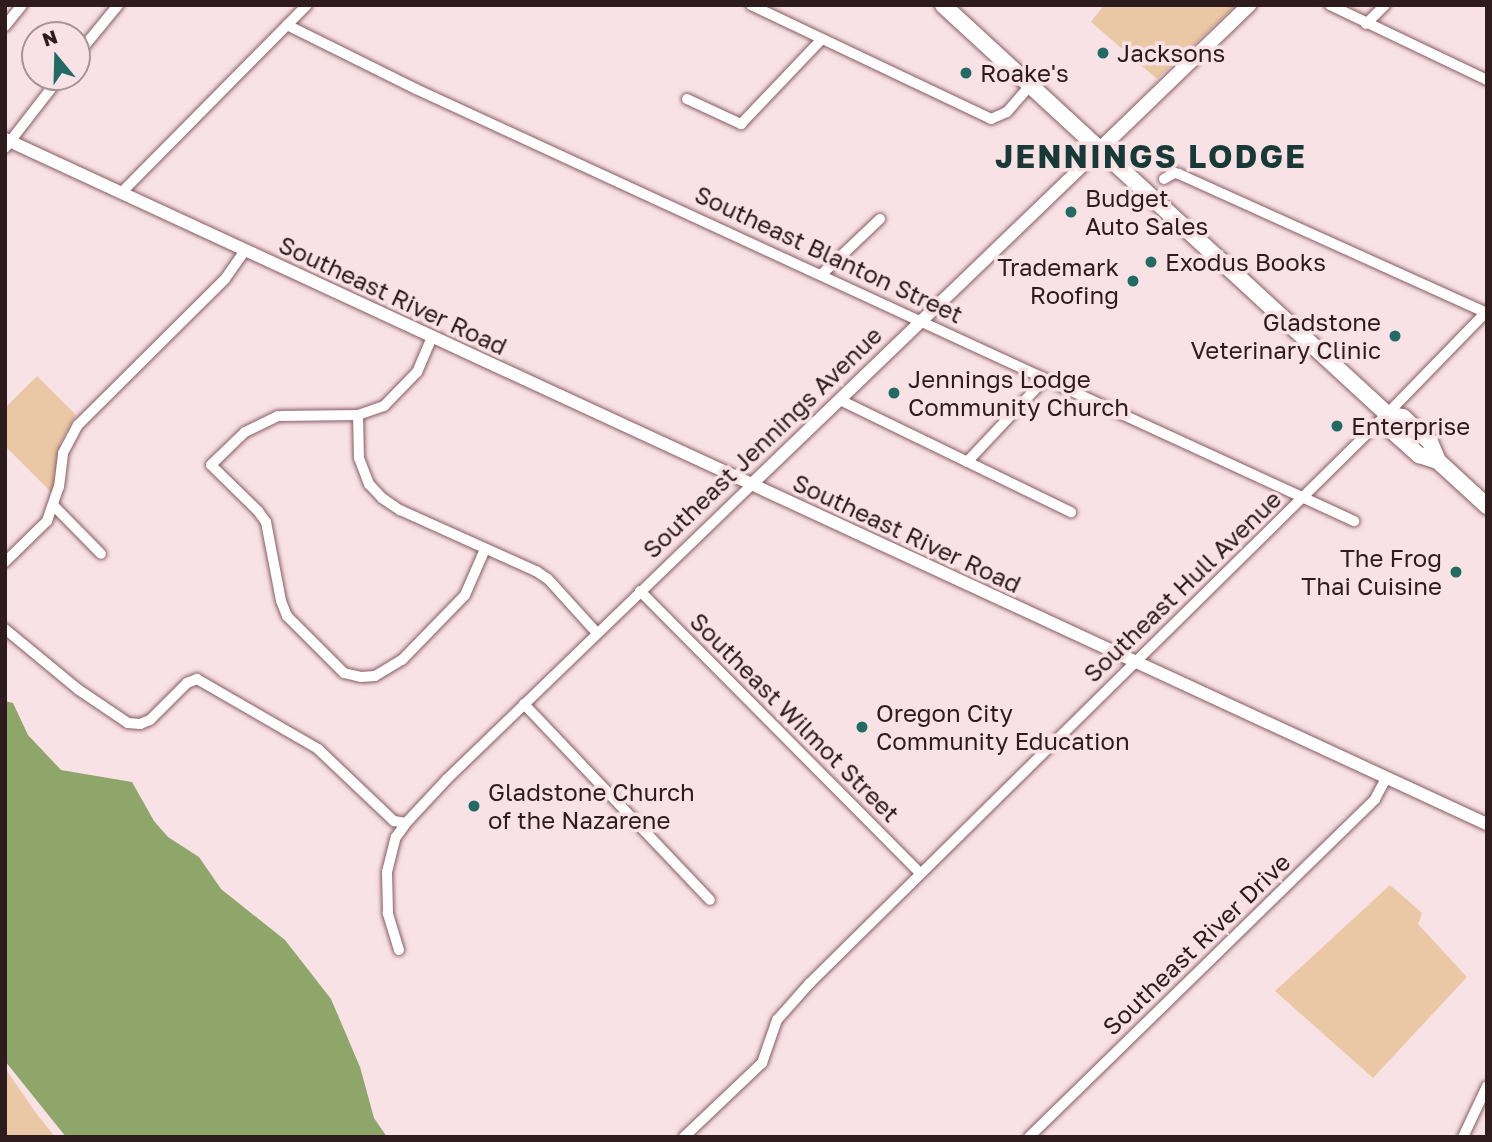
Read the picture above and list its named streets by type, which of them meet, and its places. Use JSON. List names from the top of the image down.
{
  "streets": {
    "main road": ["Southeast Jennings Avenue"],
    "street": [
      "Southeast Blanton Street",
      "Southeast River Road",
      "Southeast Hull Avenue",
      "Southeast Wilmot Street",
      "Southeast River Drive"
    ]
  },
  "crossings": [
    ["Southeast Blanton Street", "Southeast Jennings Avenue"],
    ["Southeast Blanton Street", "Southeast Hull Avenue"],
    ["Southeast River Road", "Southeast Jennings Avenue"],
    ["Southeast River Road", "Southeast Hull Avenue"],
    ["Southeast River Road", "Southeast River Drive"],
    ["Southeast Jennings Avenue", "Southeast Wilmot Street"],
    ["Southeast Hull Avenue", "Southeast Wilmot Street"]
  ],
  "districts": ["JENNINGS LODGE"],
  "places": [
    "Jacksons",
    "Roake's",
    "Budget Auto Sales",
    "Exodus Books",
    "Trademark Roofing",
    "Gladstone Veterinary Clinic",
    "Jennings Lodge Community Church",
    "Enterprise",
    "The Frog Thai Cuisine",
    "Oregon City Community Education",
    "Gladstone Church of the Nazarene"
  ],
  "north": "top"
}
